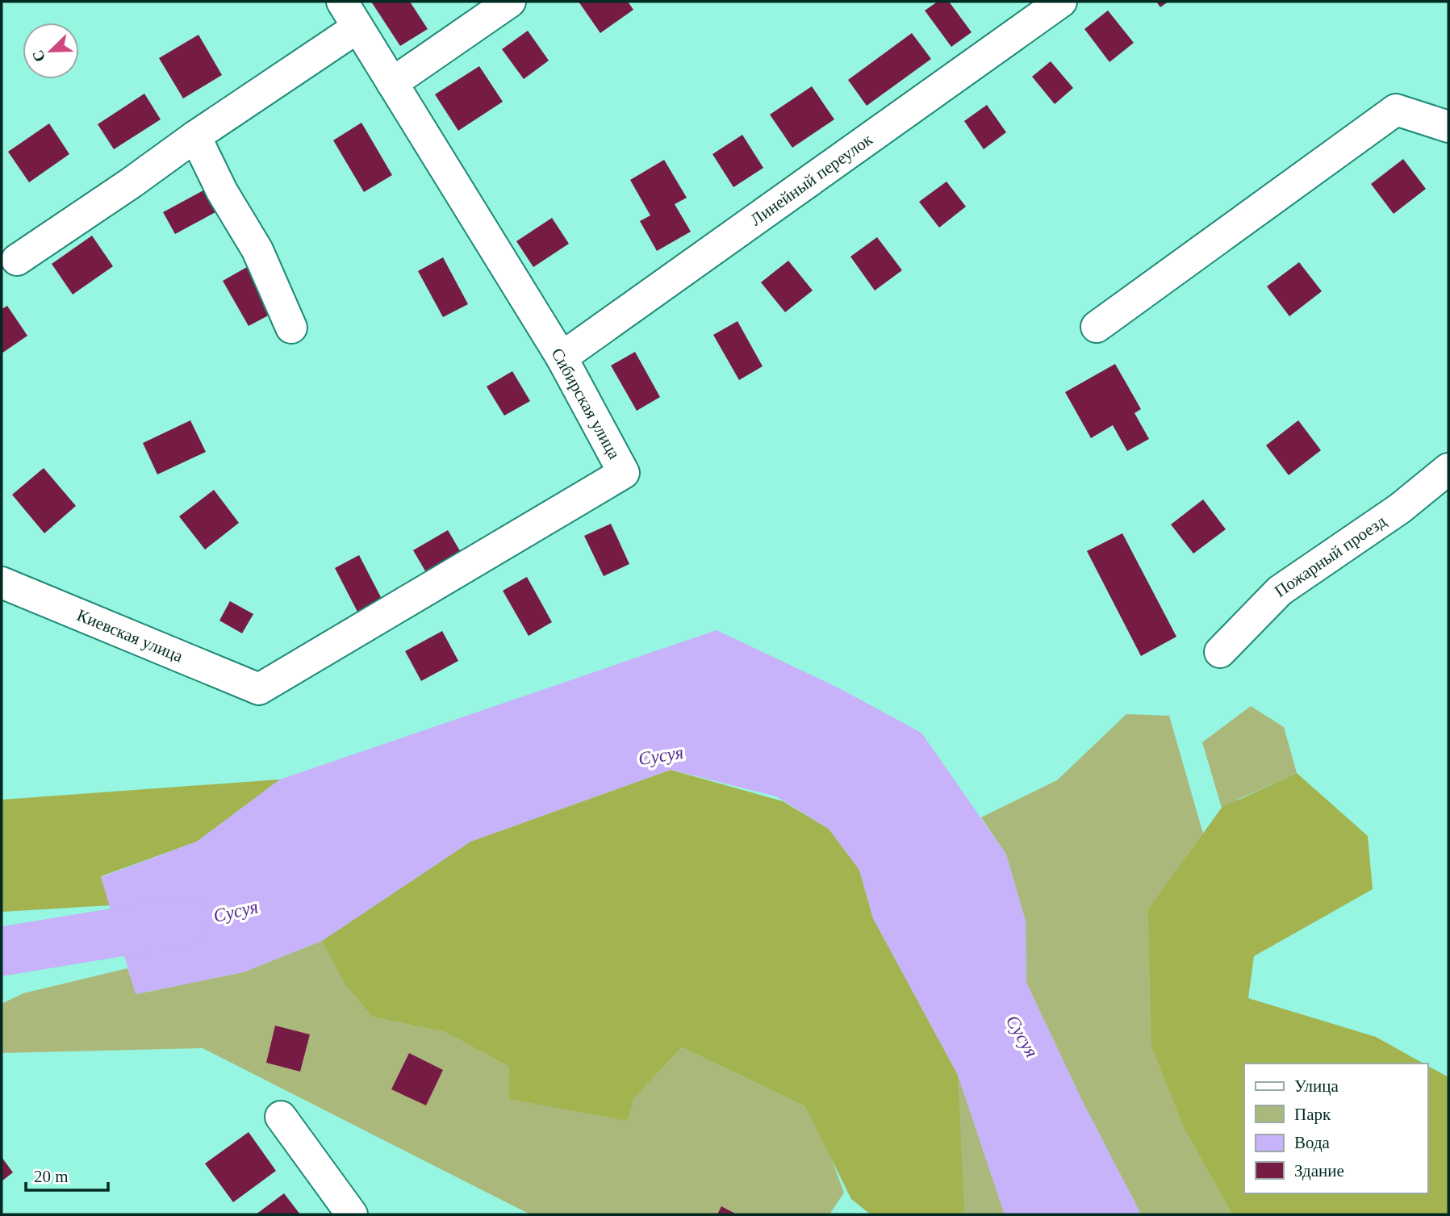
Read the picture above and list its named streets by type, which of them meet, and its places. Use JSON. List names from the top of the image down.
{
  "streets": {
    "street": [
      "Линейный переулок",
      "Сибирская улица",
      "Пожарный проезд",
      "Киевская улица"
    ]
  },
  "crossings": [
    ["Линейный переулок", "Сибирская улица"],
    ["Сибирская улица", "Киевская улица"]
  ],
  "water": ["Сусуя"],
  "legend": [
    "Улица",
    "Парк",
    "Вода",
    "Здание"
  ],
  "scale_bar": "20 m",
  "north": "bottom left"
}
